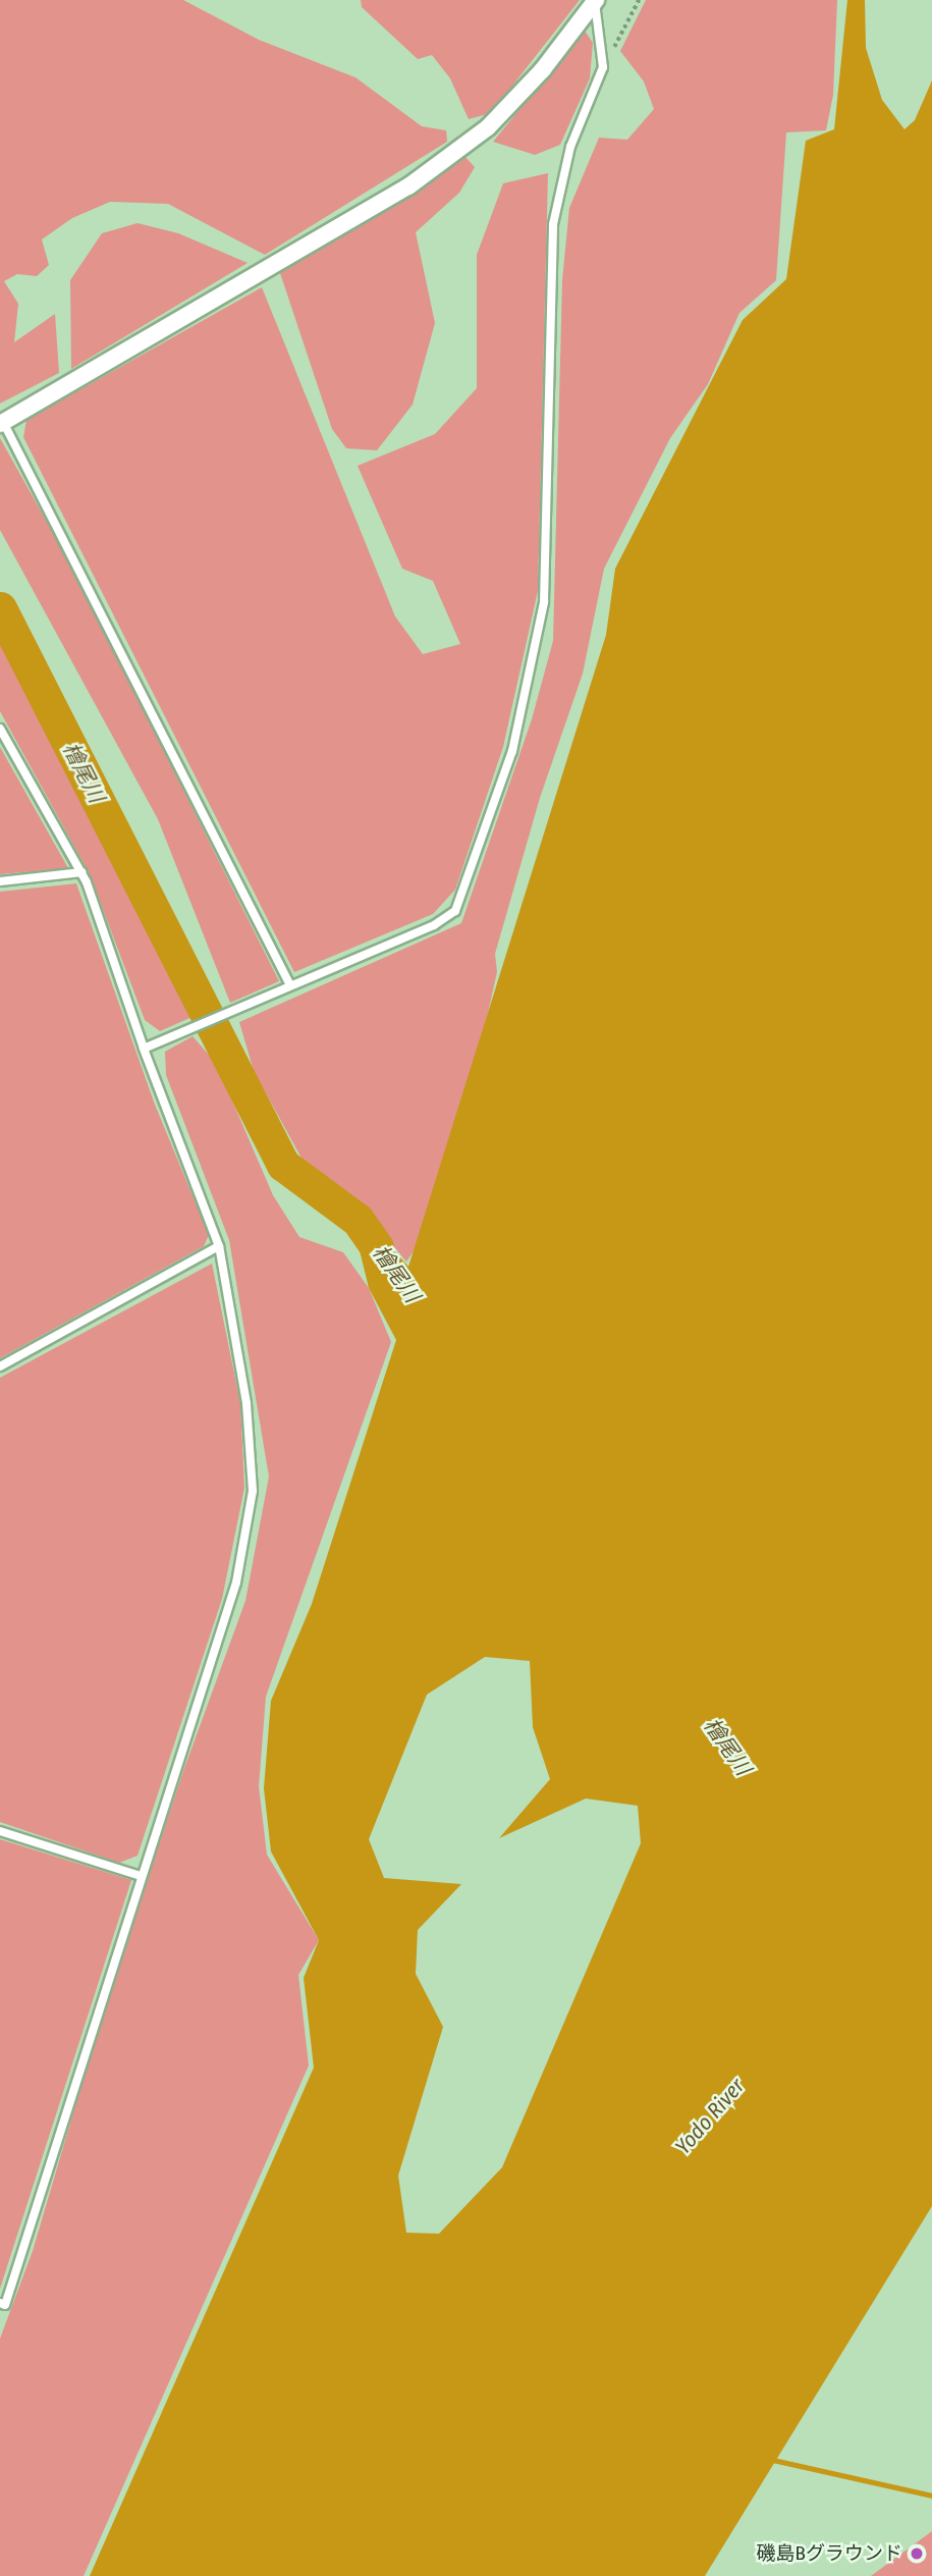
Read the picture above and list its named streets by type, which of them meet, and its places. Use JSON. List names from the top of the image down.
{
  "water": ["檜尾川", "Yodo River"],
  "places": ["磯島Bグラウンド"]
}
